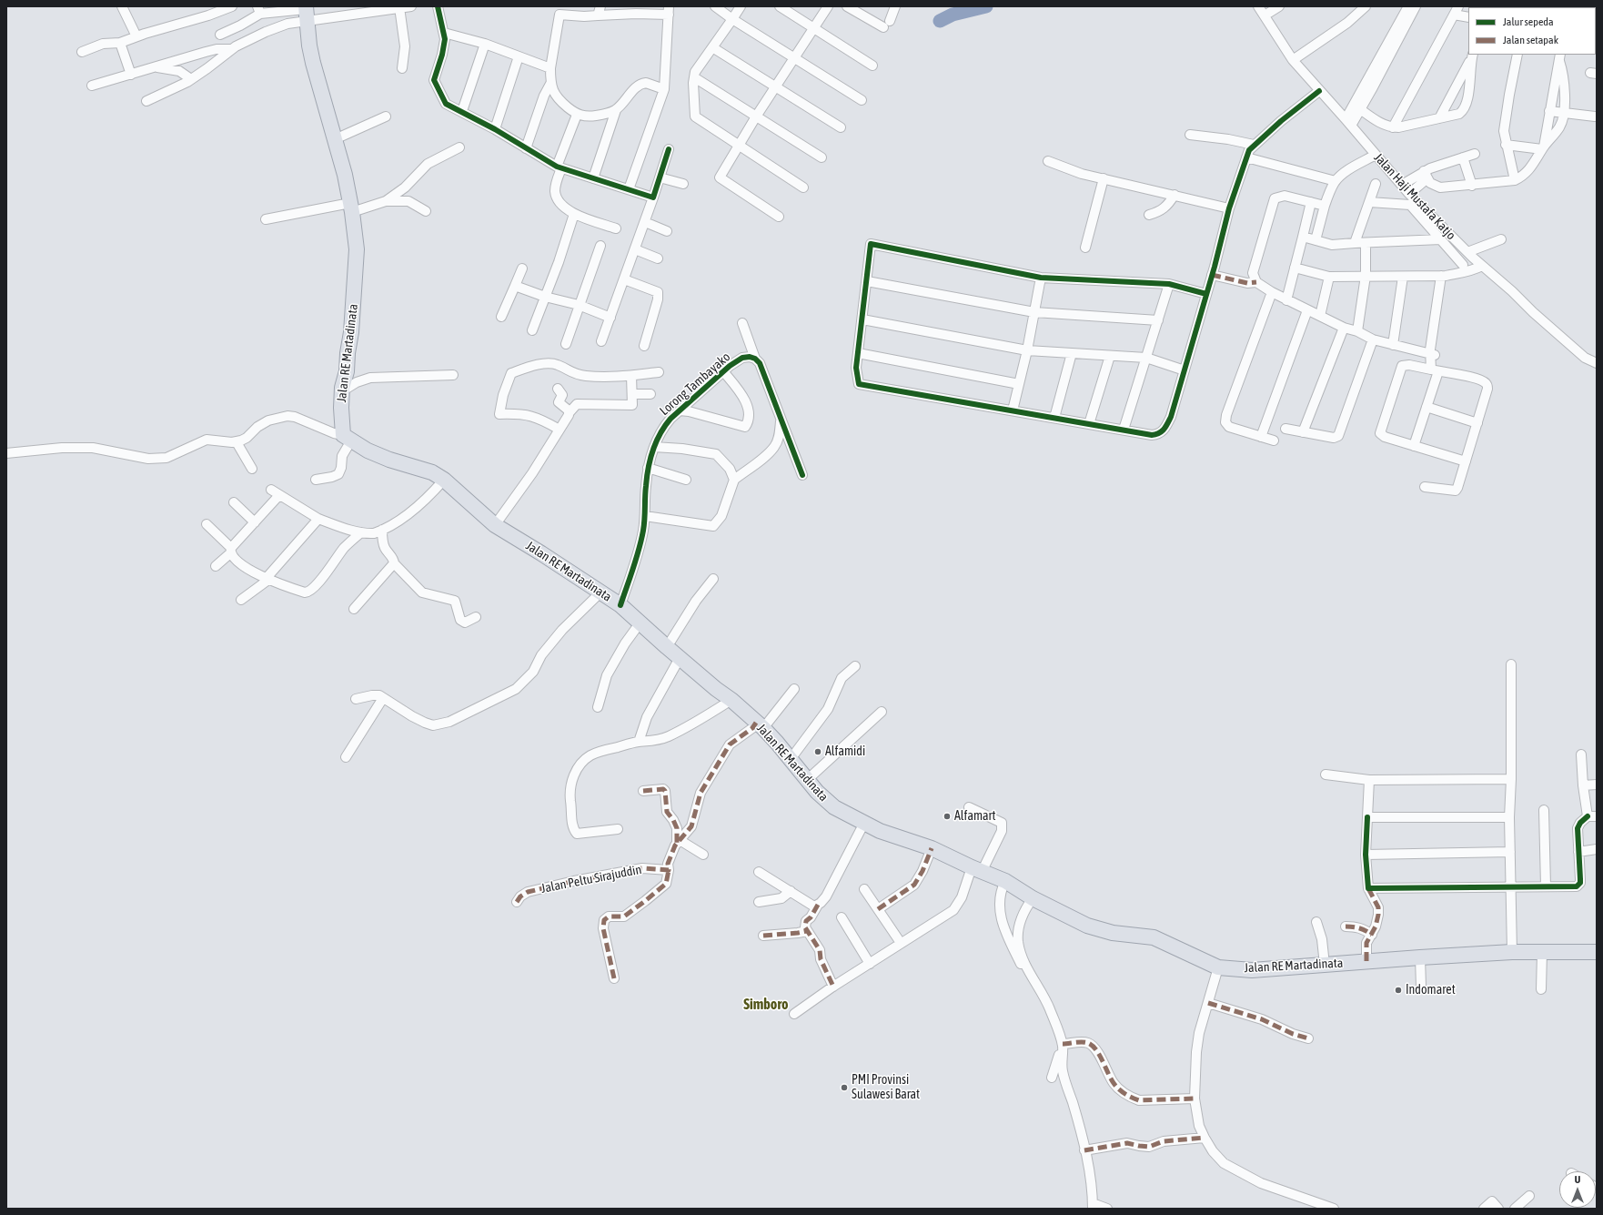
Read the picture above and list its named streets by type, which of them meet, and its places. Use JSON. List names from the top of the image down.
{
  "streets": {
    "highway": ["Jalan RE Martadinata"],
    "street": ["Jalan Haji Mustafa Katjo", "Lorong Tambayako", "Jalan Peltu Sirajuddin"]
  },
  "crossings": [
    ["Jalan RE Martadinata", "Lorong Tambayako"]
  ],
  "districts": ["Simboro"],
  "places": [
    "Alfamidi",
    "Alfamart",
    "Indomaret",
    "PMI Provinsi Sulawesi Barat"
  ],
  "legend": ["Jalur sepeda", "Jalan setapak"],
  "north": "top"
}
